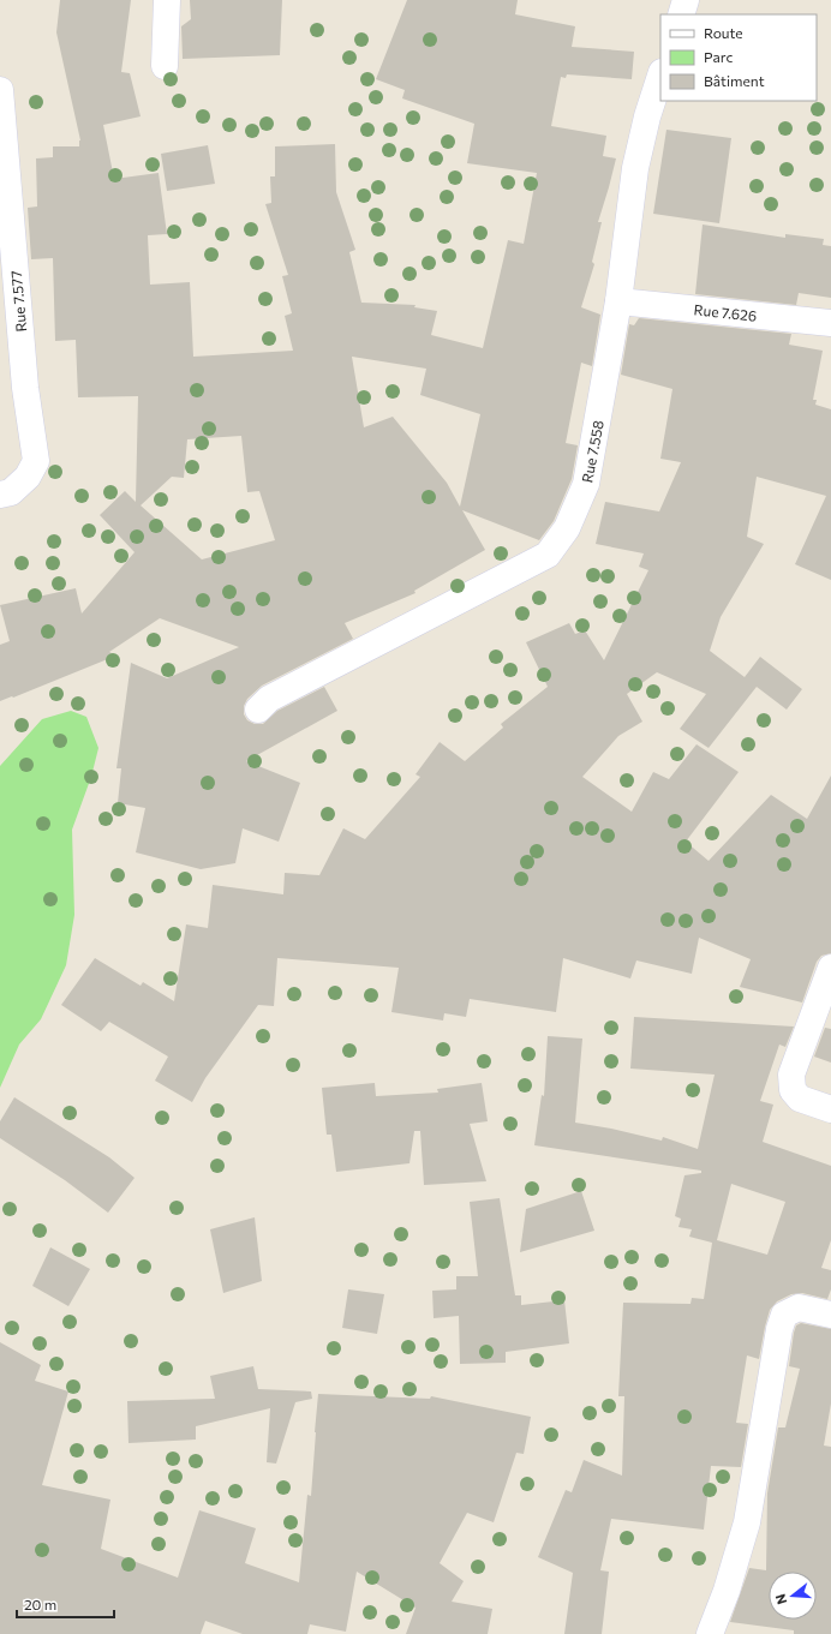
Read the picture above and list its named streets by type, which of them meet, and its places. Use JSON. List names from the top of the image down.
{
  "streets": {
    "street": ["Rue 7.577", "Rue 7.626", "Rue 7.558"]
  },
  "crossings": [
    ["Rue 7.626", "Rue 7.558"]
  ],
  "legend": ["Route", "Parc", "Bâtiment"],
  "scale_bar": "20 m",
  "north": "left"
}
